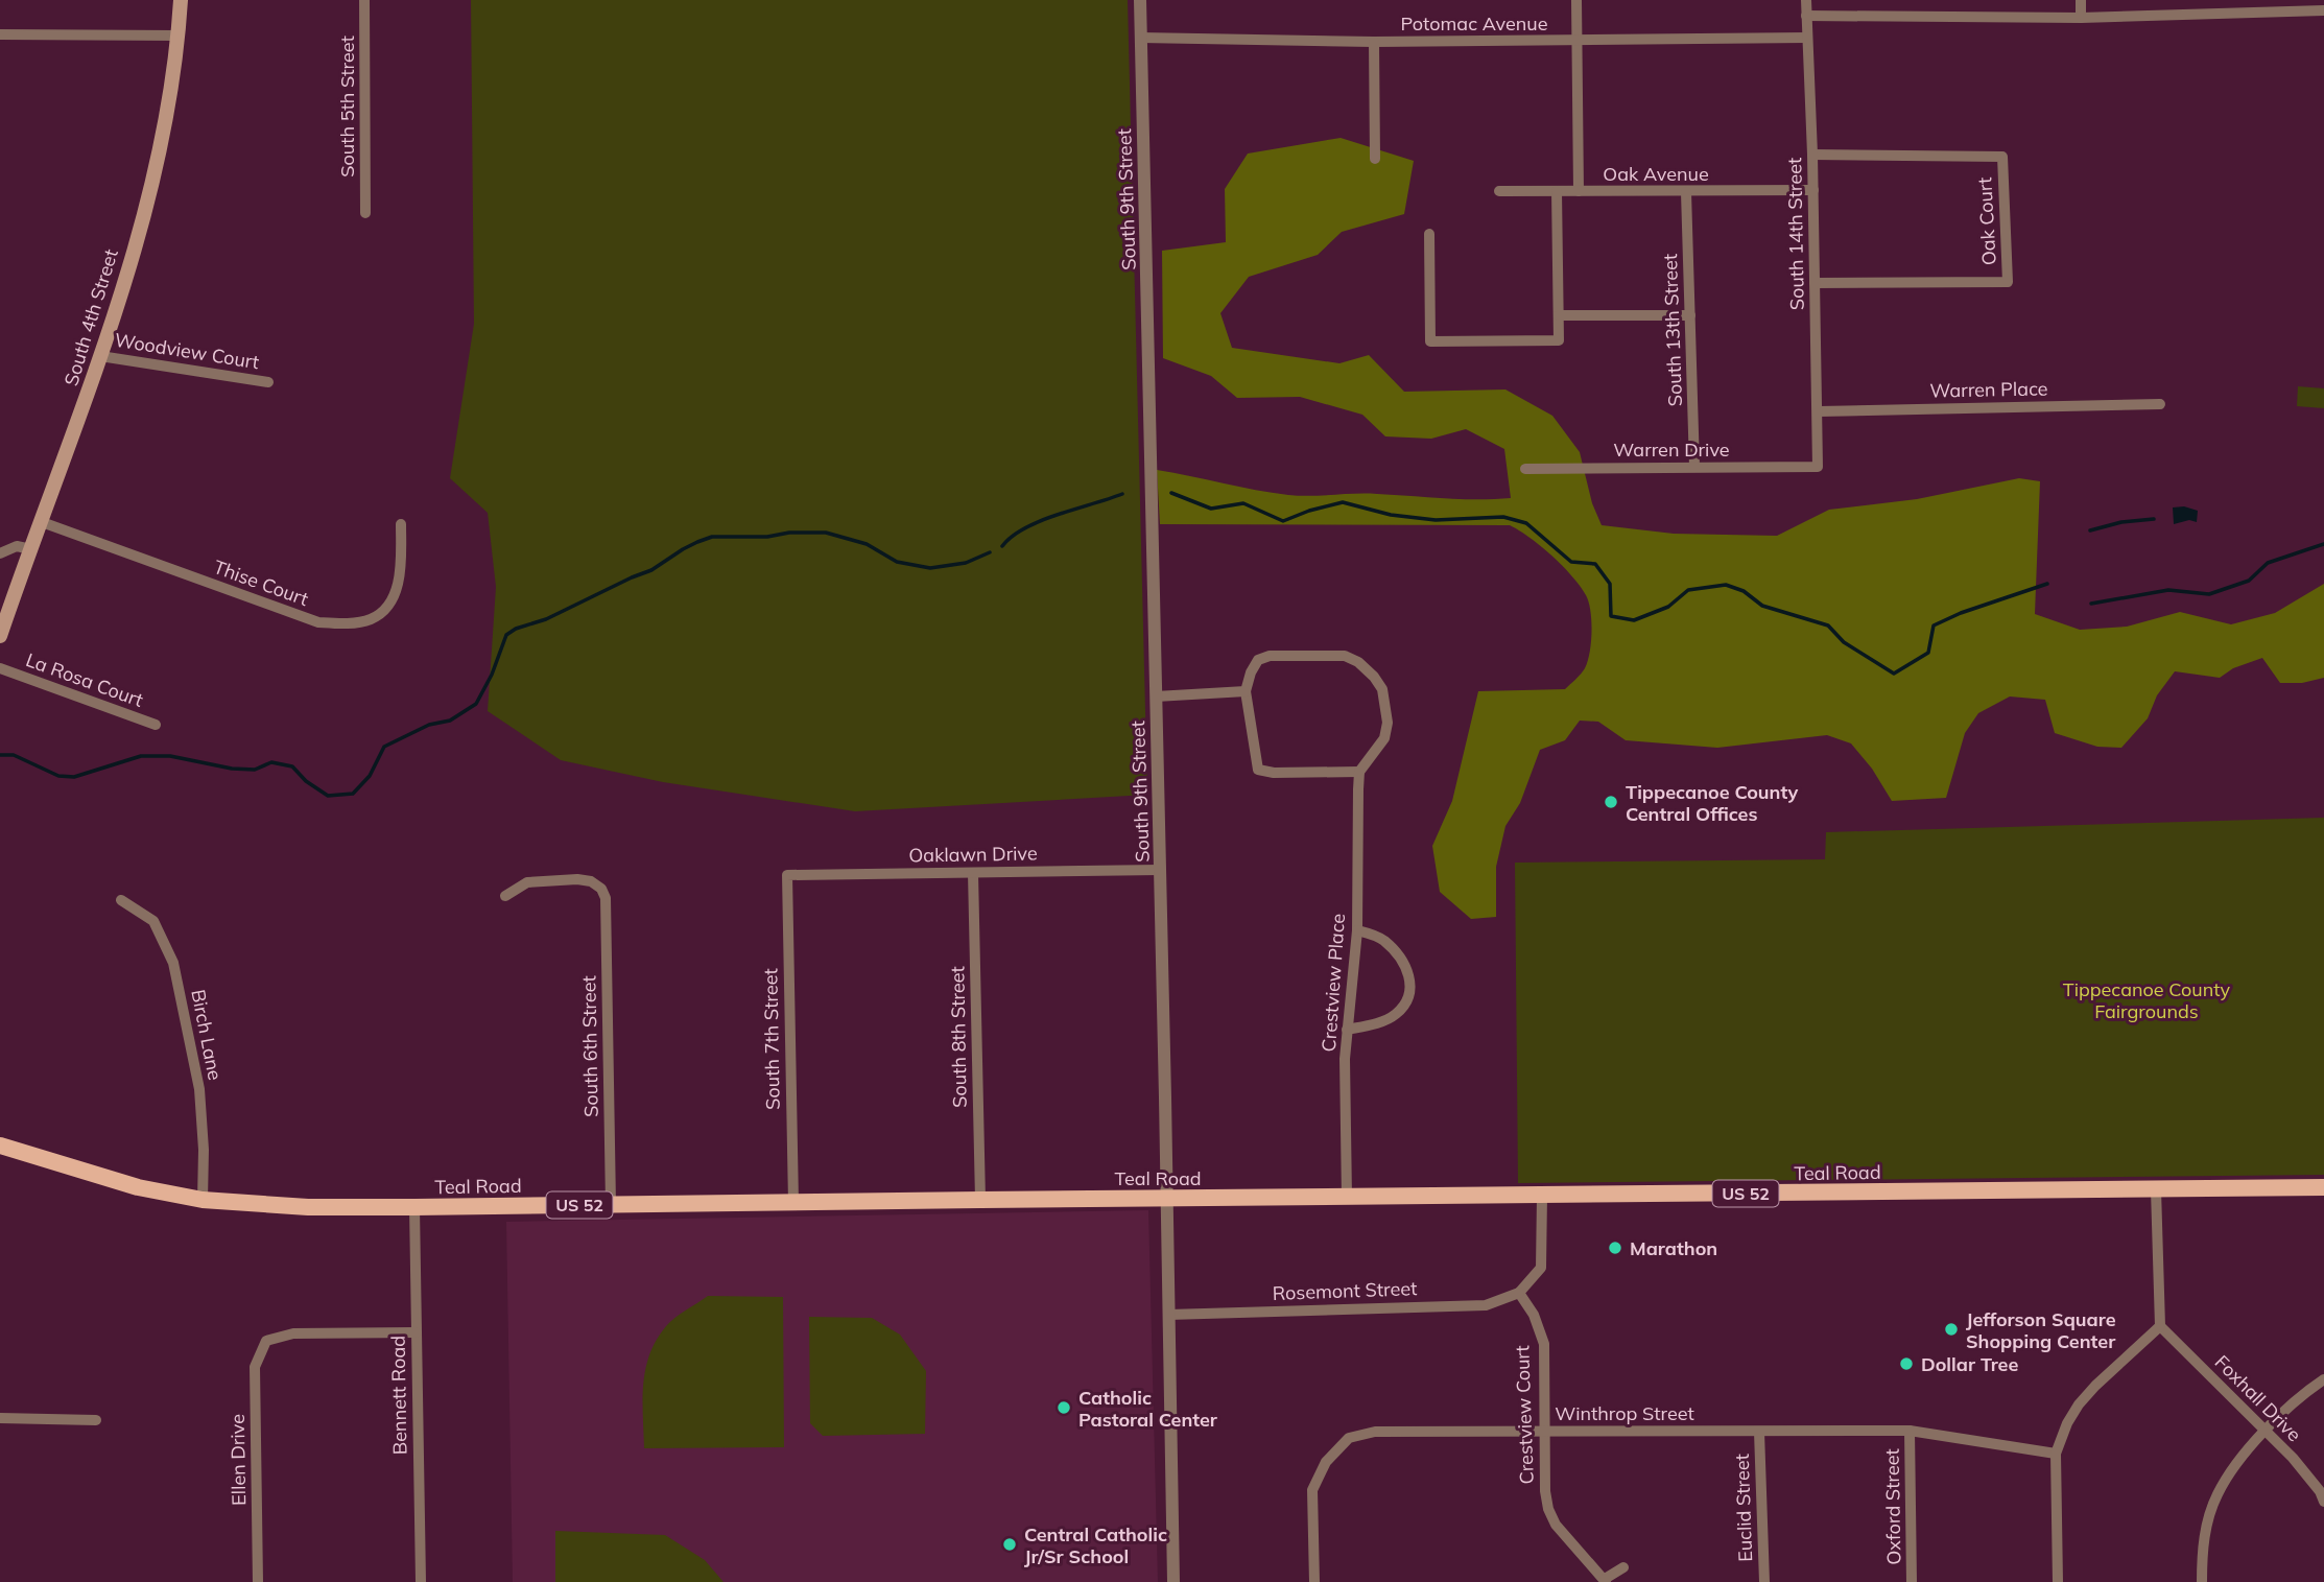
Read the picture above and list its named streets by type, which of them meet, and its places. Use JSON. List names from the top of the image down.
{
  "streets": {
    "main road": ["South 4th Street", "Teal Road", "US 52"],
    "street": [
      "Potomac Avenue",
      "South 5th Street",
      "Oak Avenue",
      "South 9th Street",
      "Oak Court",
      "South 14th Street",
      "South 13th Street",
      "Woodview Court",
      "Warren Place",
      "Warren Drive",
      "Thise Court",
      "La Rosa Court",
      "Oaklawn Drive",
      "Crestview Place",
      "Birch Lane",
      "South 8th Street",
      "South 7th Street",
      "South 6th Street",
      "Rosemont Street",
      "Bennett Road",
      "Foxhall Drive",
      "Winthrop Street",
      "Crestview Court",
      "Ellen Drive",
      "Oxford Street",
      "Euclid Street"
    ]
  },
  "crossings": [
    ["Potomac Avenue", "South 9th Street"],
    ["Potomac Avenue", "South 14th Street"],
    ["Oak Avenue", "South 14th Street"],
    ["Oak Avenue", "South 13th Street"],
    ["South 9th Street", "Oaklawn Drive"],
    ["South 9th Street", "Teal Road"],
    ["South 9th Street", "Rosemont Street"],
    ["Oak Court", "South 14th Street"],
    ["South 14th Street", "Warren Place"],
    ["South 14th Street", "Warren Drive"],
    ["South 4th Street", "Woodview Court"],
    ["South 4th Street", "Thise Court"],
    ["South 13th Street", "Warren Drive"],
    ["Oaklawn Drive", "South 8th Street"],
    ["Oaklawn Drive", "South 7th Street"],
    ["Crestview Place", "Teal Road"],
    ["Birch Lane", "Teal Road"],
    ["South 8th Street", "Teal Road"],
    ["South 7th Street", "Teal Road"],
    ["South 6th Street", "Teal Road"],
    ["Teal Road", "Bennett Road"],
    ["Rosemont Street", "Crestview Court"],
    ["Bennett Road", "Ellen Drive"],
    ["Winthrop Street", "Crestview Court"],
    ["Winthrop Street", "Oxford Street"],
    ["Winthrop Street", "Euclid Street"]
  ],
  "parks": ["Tippecanoe County Fairgrounds"],
  "places": [
    "Tippecanoe County Central Offices",
    "Marathon",
    "Jefforson Square Shopping Center",
    "Dollar Tree",
    "Catholic Pastoral Center",
    "Central Catholic Jr/Sr School"
  ]
}
